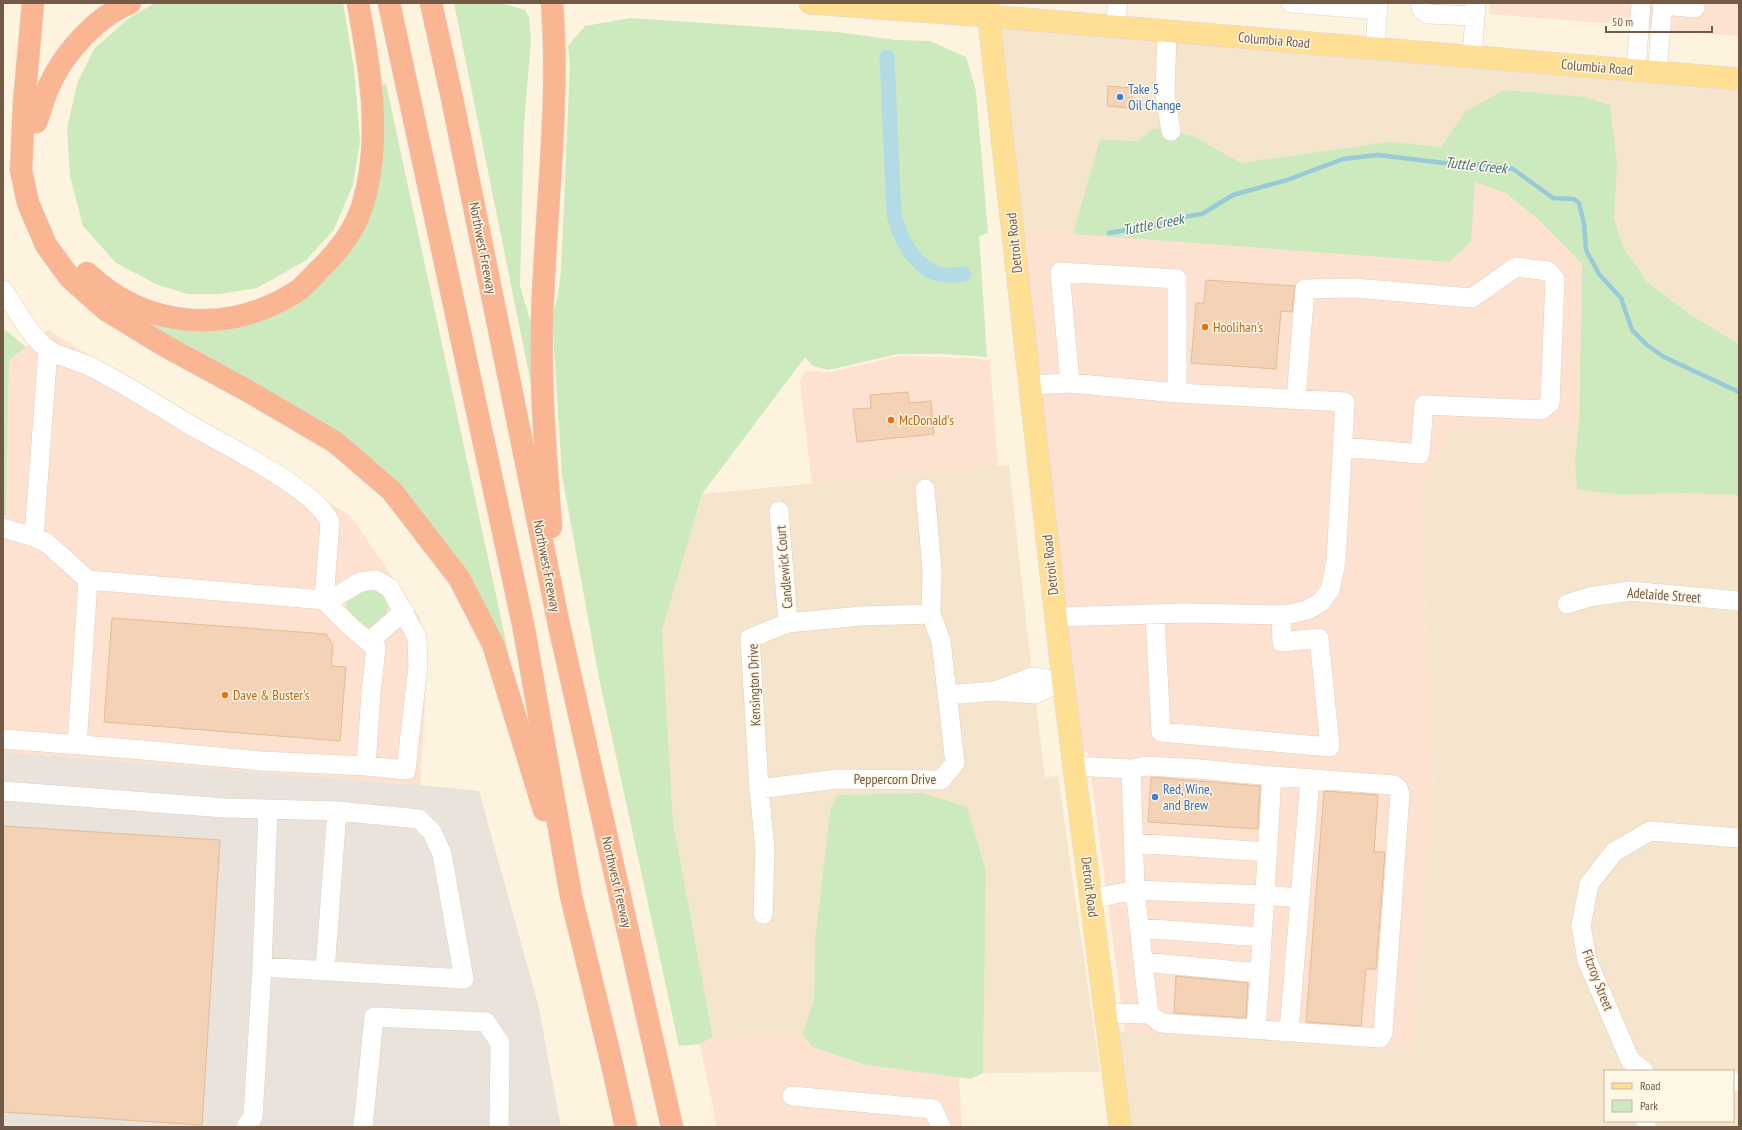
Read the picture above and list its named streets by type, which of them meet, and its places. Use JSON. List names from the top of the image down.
{
  "streets": {
    "highway": ["Northwest Freeway"],
    "main road": ["Columbia Road", "Detroit Road"],
    "street": [
      "Candlewick Court",
      "Adelaide Street",
      "Kensington Drive",
      "Peppercorn Drive",
      "Fitzroy Street"
    ]
  },
  "crossings": [
    ["Columbia Road", "Detroit Road"],
    ["Candlewick Court", "Kensington Drive"],
    ["Kensington Drive", "Peppercorn Drive"]
  ],
  "water": ["Tuttle Creek"],
  "places": [
    "Take 5 Oil Change",
    "Hoolihan's",
    "McDonald's",
    "Dave & Buster's",
    "Red, Wine, and Brew"
  ],
  "legend": ["Road", "Park"],
  "scale_bar": "50 m"
}
